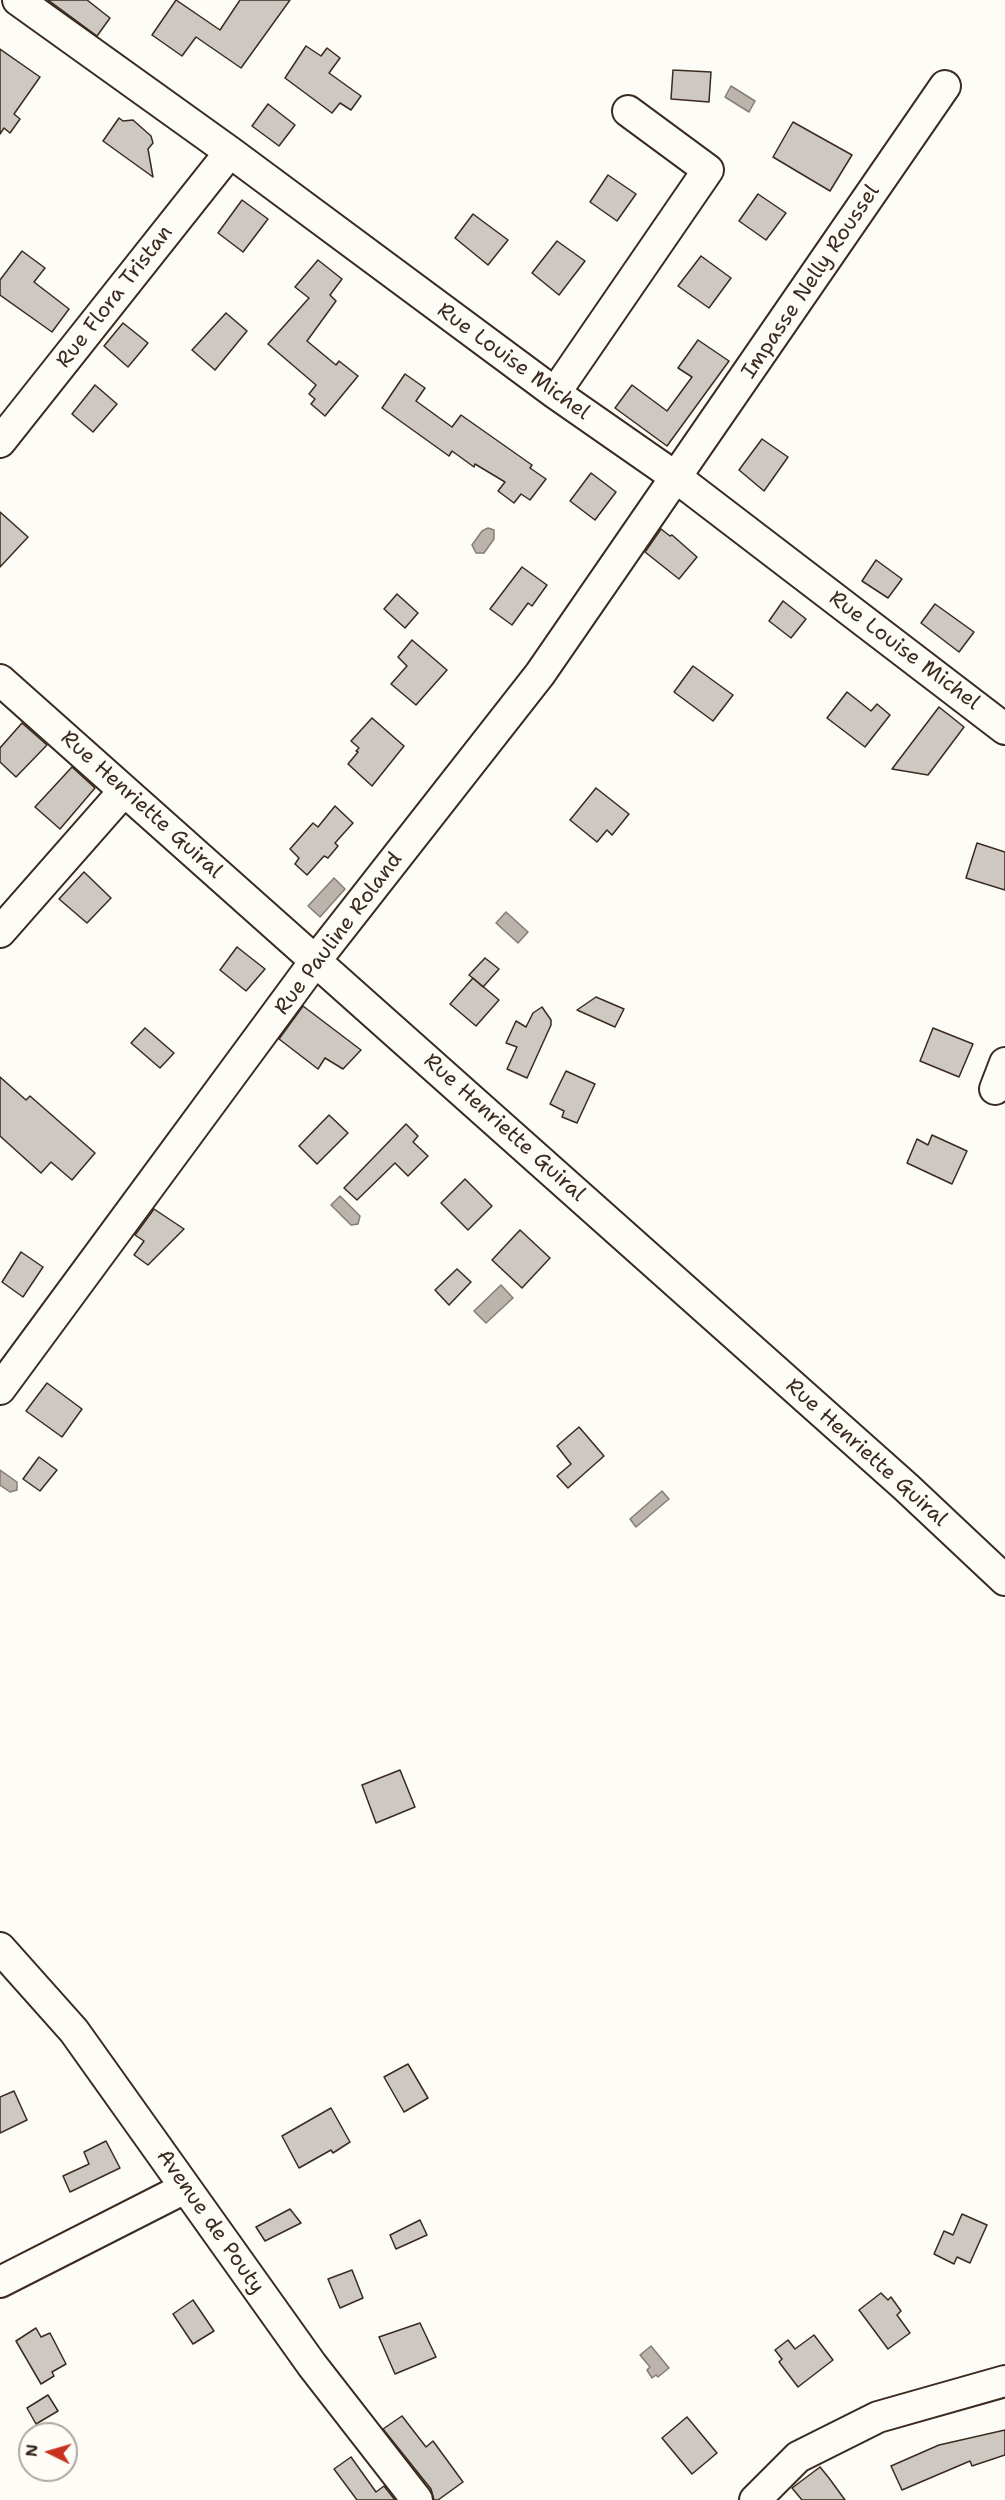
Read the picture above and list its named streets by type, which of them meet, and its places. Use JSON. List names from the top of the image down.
{
  "streets": {
    "street": [
      "Impasse Nelly Roussel",
      "Rue Flora Tristan",
      "Rue Louise Michel",
      "Rue Henriette Guiral",
      "Rue Pauline Roland",
      "Avenue de Pouty"
    ]
  },
  "crossings": [
    ["Impasse Nelly Roussel", "Rue Louise Michel"],
    ["Impasse Nelly Roussel", "Rue Pauline Roland"],
    ["Rue Flora Tristan", "Rue Louise Michel"],
    ["Rue Louise Michel", "Rue Pauline Roland"],
    ["Rue Henriette Guiral", "Rue Pauline Roland"]
  ],
  "north": "left"
}
